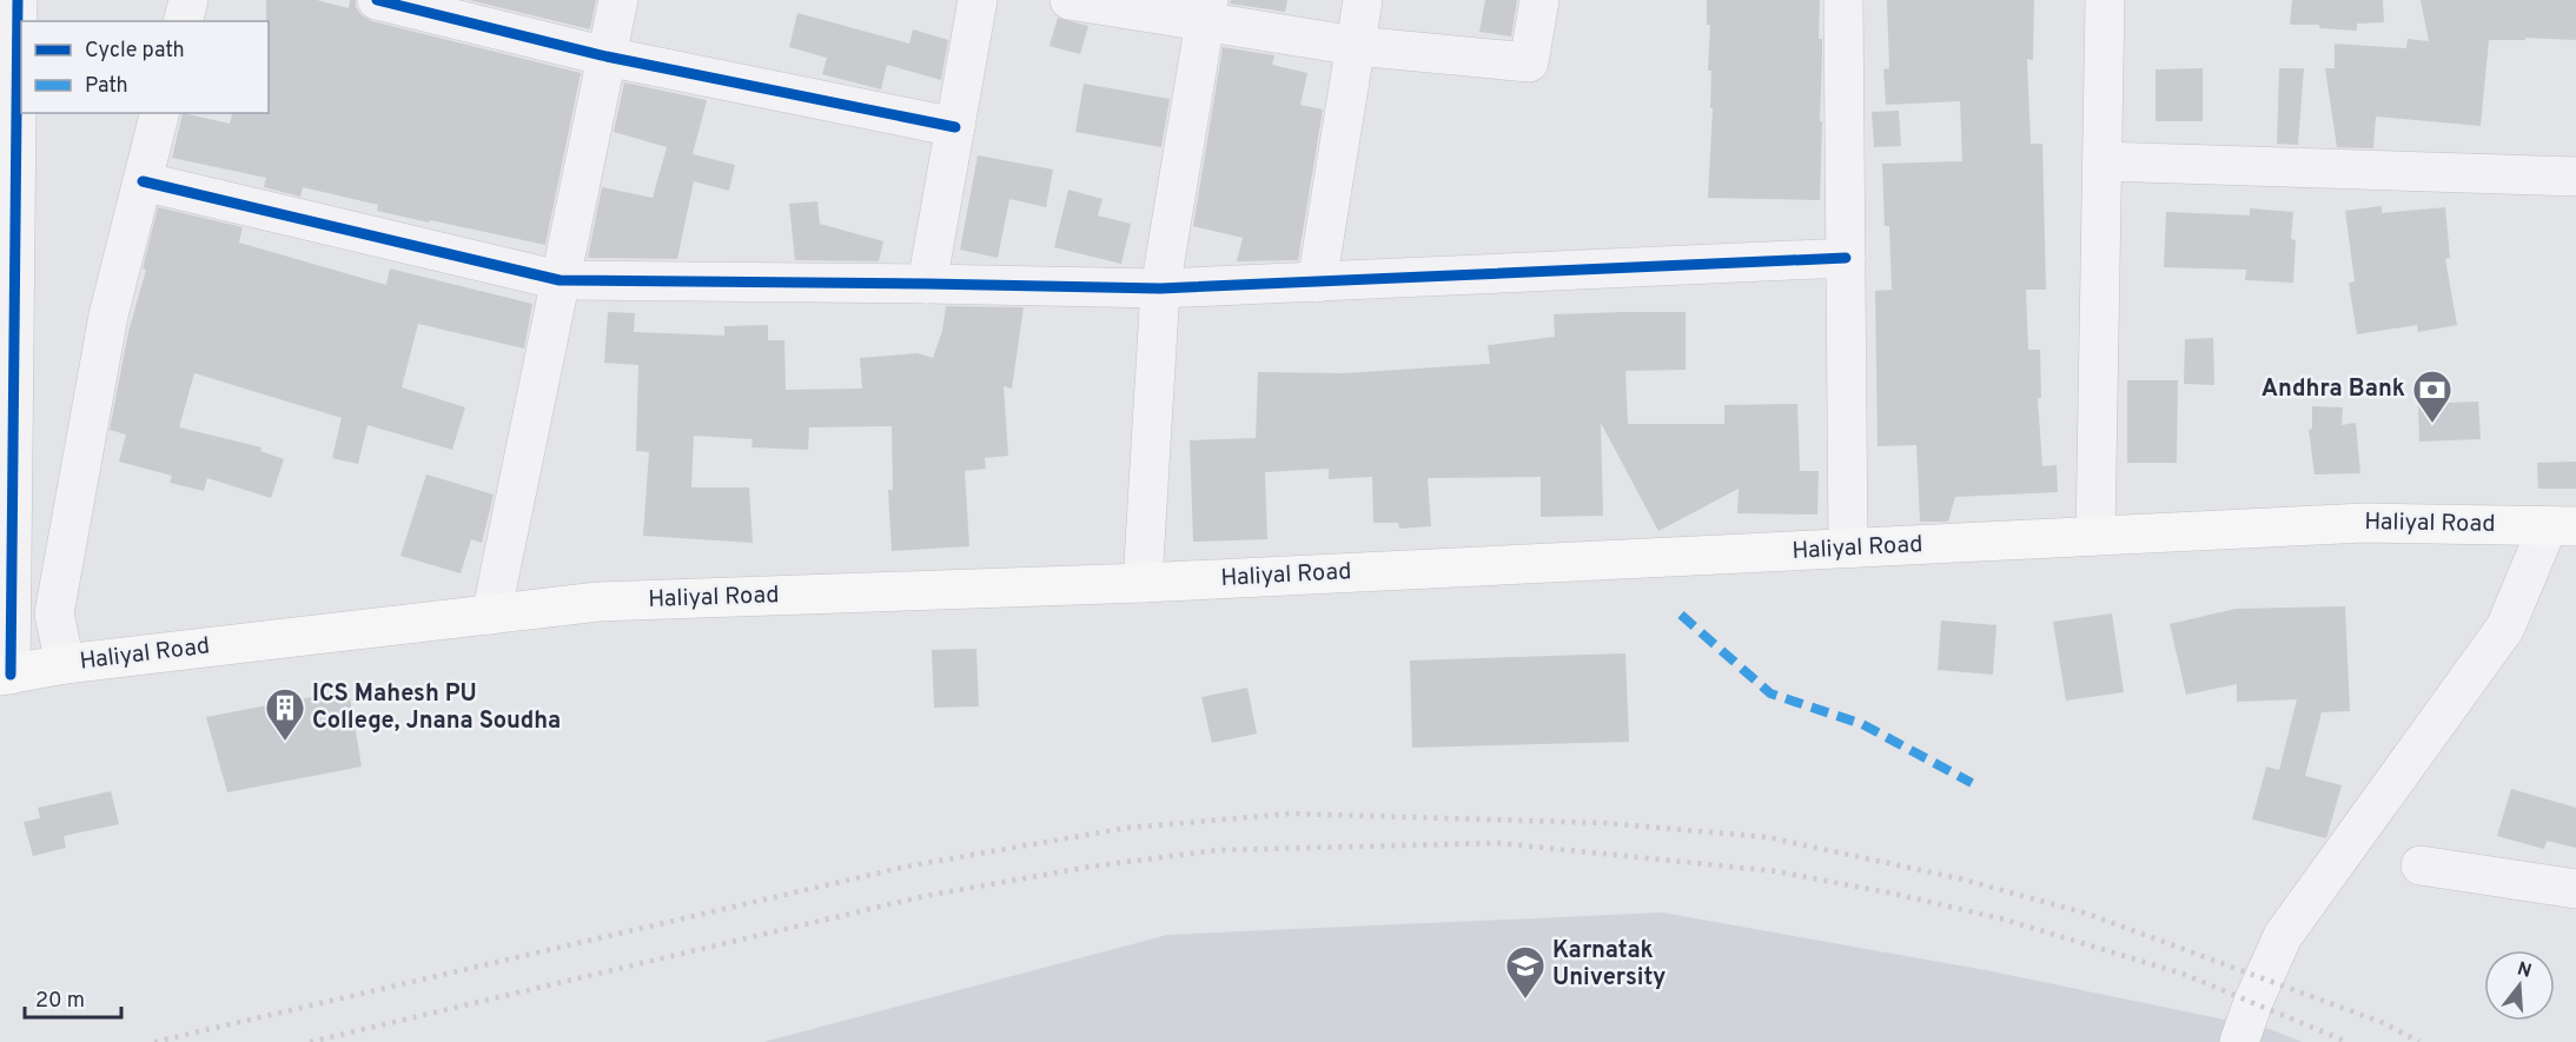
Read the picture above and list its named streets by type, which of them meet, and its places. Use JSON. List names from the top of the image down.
{
  "streets": {
    "main road": ["Haliyal Road"]
  },
  "places": {
    "bank": ["Andhra Bank"],
    "building": ["ICS Mahesh PU College, Jnana Soudha"],
    "school or university": ["Karnatak University"]
  },
  "legend": ["Cycle path", "Path"],
  "scale_bar": "20 m",
  "north": "top"
}
